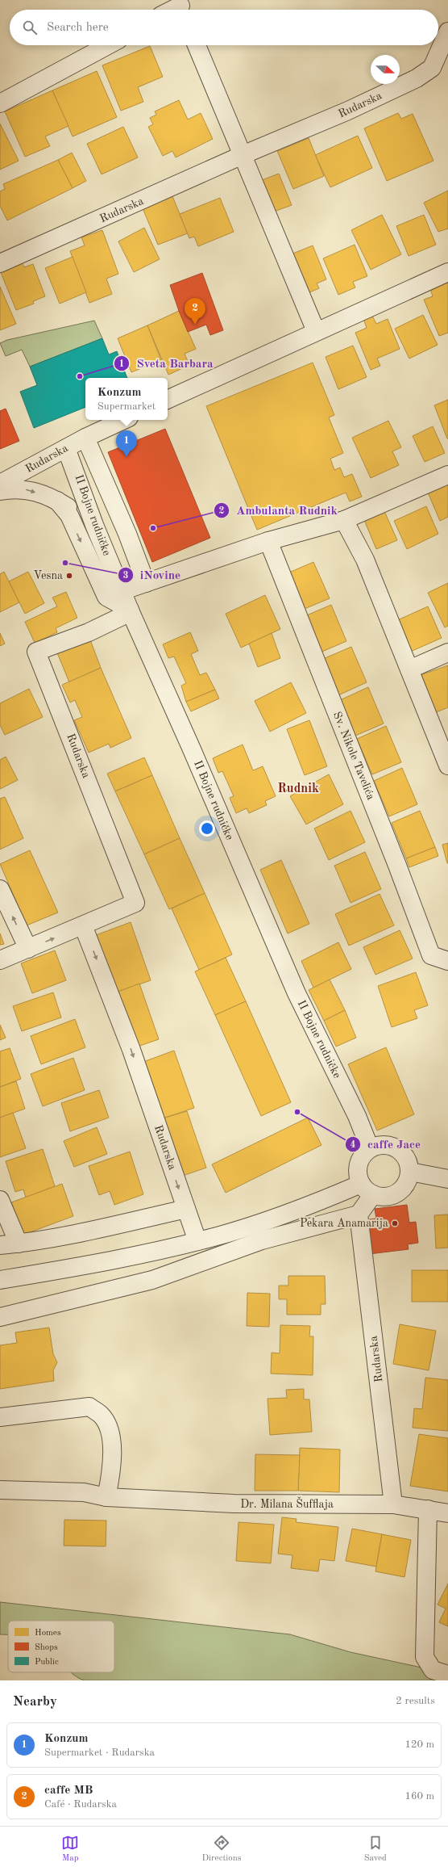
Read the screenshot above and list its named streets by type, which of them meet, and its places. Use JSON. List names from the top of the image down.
{
  "streets": {
    "street": [
      "Rudarska",
      "II Bojne rudničke",
      "Sv. Nikole Tavelića",
      "Dr. Milana Šufflaja"
    ]
  },
  "crossings": [
    ["Rudarska", "II Bojne rudničke"],
    ["Rudarska", "Dr. Milana Šufflaja"]
  ],
  "districts": ["Rudnik"],
  "places": [
    "Sveta Barbara",
    "Ambulanta Rudnik",
    "iNovine",
    "Vesna",
    "caffe Jace",
    "Pekara Anamarija"
  ],
  "legend": ["Homes", "Shops", "Public"],
  "north": "right",
  "page": {
    "search": "Search here",
    "pins": ["2", "1"],
    "popup": ["Konzum", "Supermarket"],
    "heading": ["Nearby", "2 results"],
    "list": [
      {
        "mark": "1",
        "name": "Konzum",
        "note": "Supermarket · Rudarska",
        "value": "120 m"
      },
      {
        "mark": "2",
        "name": "caffe MB",
        "note": "Café · Rudarska",
        "value": "160 m"
      }
    ],
    "nav": ["Map", "Directions", "Saved"]
  }
}
